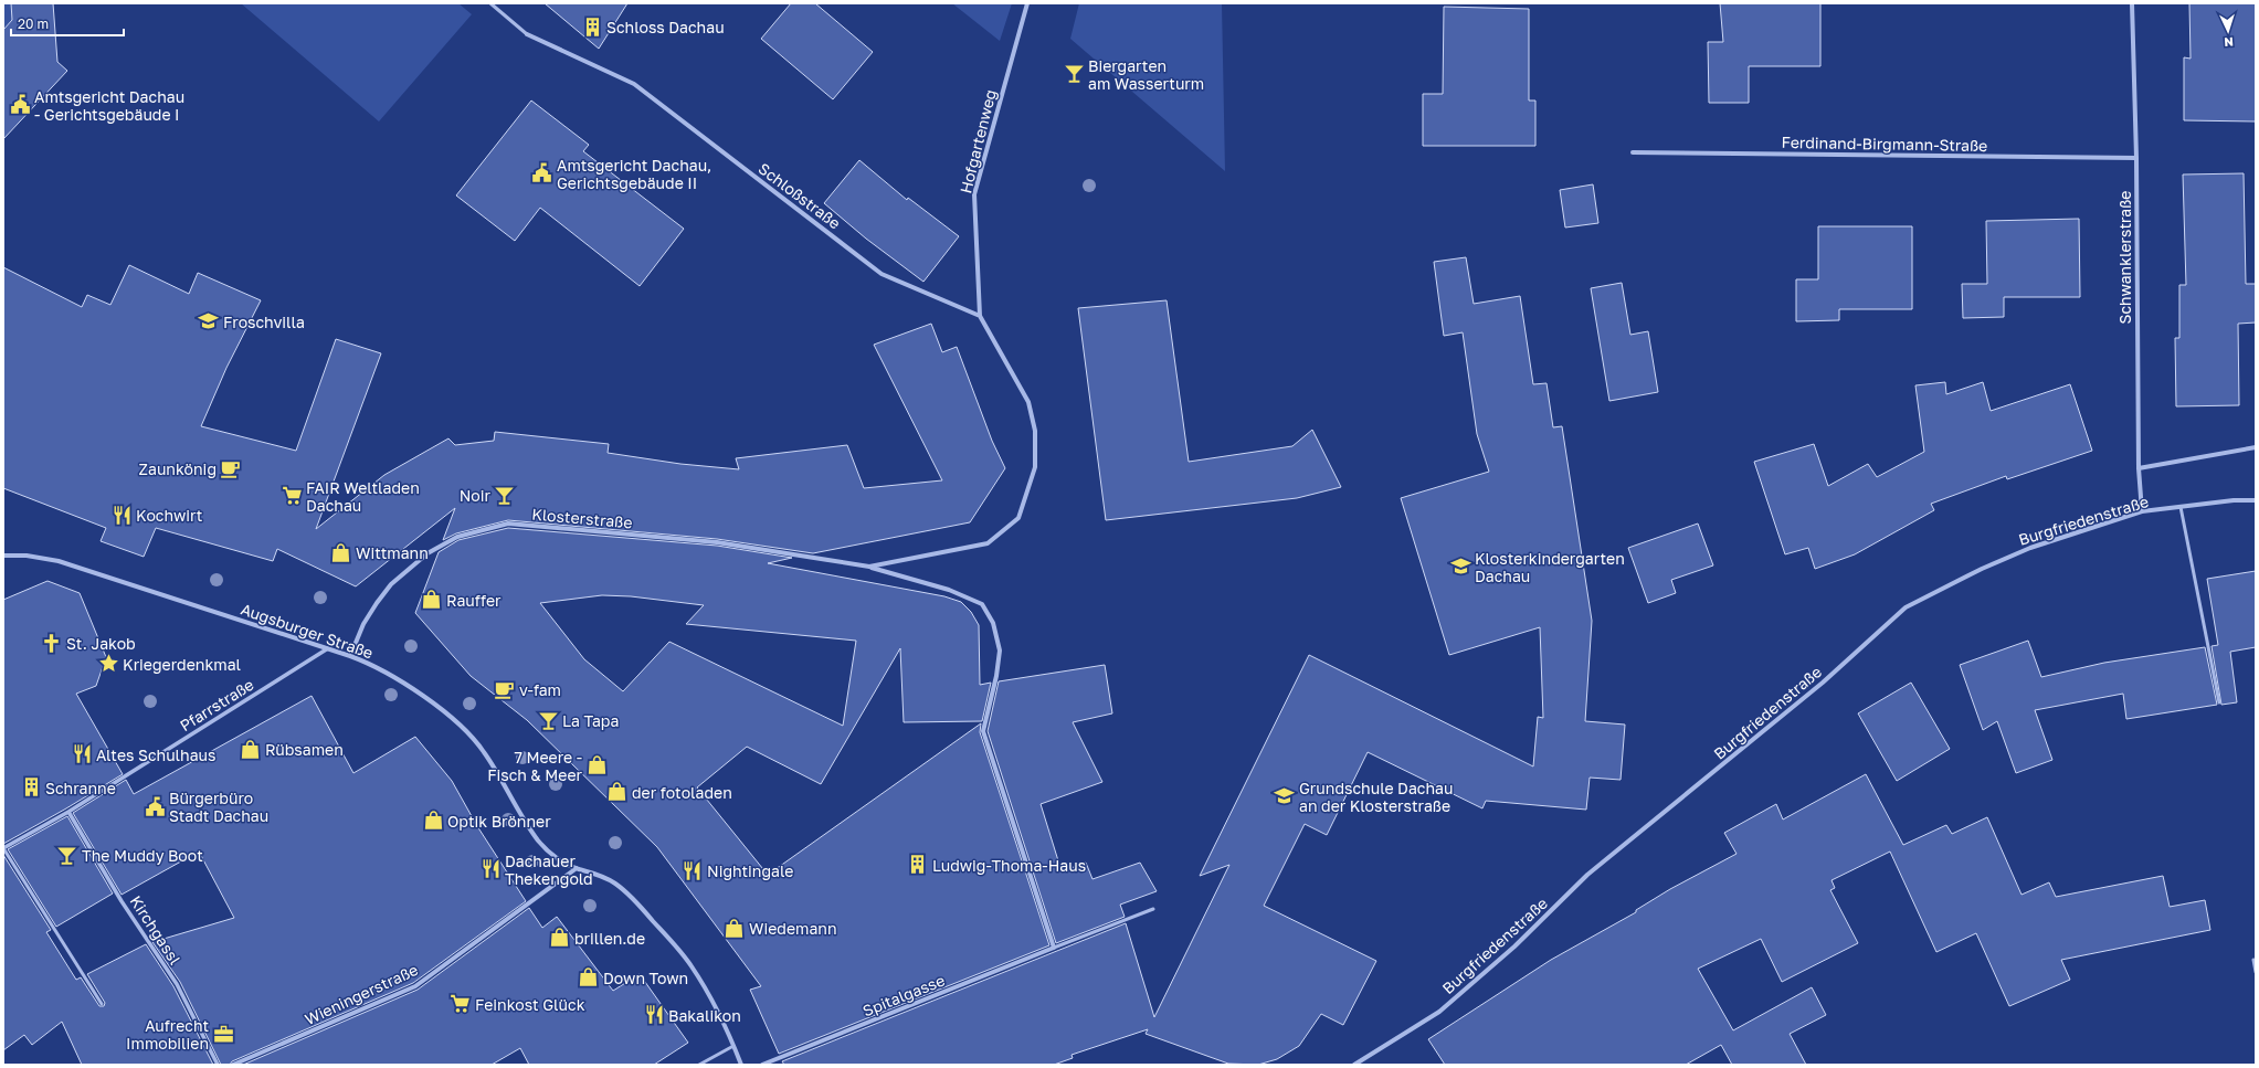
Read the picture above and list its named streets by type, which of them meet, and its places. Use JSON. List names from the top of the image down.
{
  "streets": {
    "street": [
      "Hofgartenweg",
      "Ferdinand-Birgmann-Straße",
      "Schloßstraße",
      "Schwanklerstraße",
      "Klosterstraße",
      "Burgfriedenstraße",
      "Augsburger Straße",
      "Pfarrstraße",
      "Kirchgassl",
      "Wieningerstraße",
      "Spitalgasse"
    ]
  },
  "crossings": [
    ["Hofgartenweg", "Schloßstraße"],
    ["Hofgartenweg", "Klosterstraße"],
    ["Ferdinand-Birgmann-Straße", "Schwanklerstraße"],
    ["Schloßstraße", "Klosterstraße"],
    ["Schwanklerstraße", "Burgfriedenstraße"],
    ["Klosterstraße", "Augsburger Straße"],
    ["Klosterstraße", "Spitalgasse"],
    ["Augsburger Straße", "Pfarrstraße"],
    ["Augsburger Straße", "Wieningerstraße"],
    ["Pfarrstraße", "Kirchgassl"]
  ],
  "places": {
    "building": ["Schloss Dachau", "Schranne", "Ludwig-Thoma-Haus"],
    "bar": [
      "Biergarten am Wasserturm",
      "Noir",
      "La Tapa",
      "The Muddy Boot"
    ],
    "public building": ["Amtsgericht Dachau - Gerichtsgebäude I", "Amtsgericht Dachau, Gerichtsgebäude II", "Bürgerbüro Stadt Dachau"],
    "school or university": ["Froschvilla", "Klosterkindergarten Dachau", "Grundschule Dachau an der Klosterstraße"],
    "cafe": ["Zaunkönig", "v-fam"],
    "supermarket": ["FAIR Weltladen Dachau", "Feinkost Glück"],
    "restaurant": [
      "Kochwirt",
      "Altes Schulhaus",
      "Dachauer Thekengold",
      "Nightingale",
      "Bakalikon"
    ],
    "shop": [
      "Wittmann",
      "Rauffer",
      "Rübsamen",
      "7 Meere - Fisch & Meer",
      "der fotoladen",
      "Optik Brönner",
      "Wiedemann",
      "brillen.de",
      "Down Town"
    ],
    "church": ["St. Jakob"],
    "place": ["Kriegerdenkmal"],
    "office": ["Aufrecht Immobilien"]
  },
  "scale_bar": "20 m",
  "north": "bottom"
}
